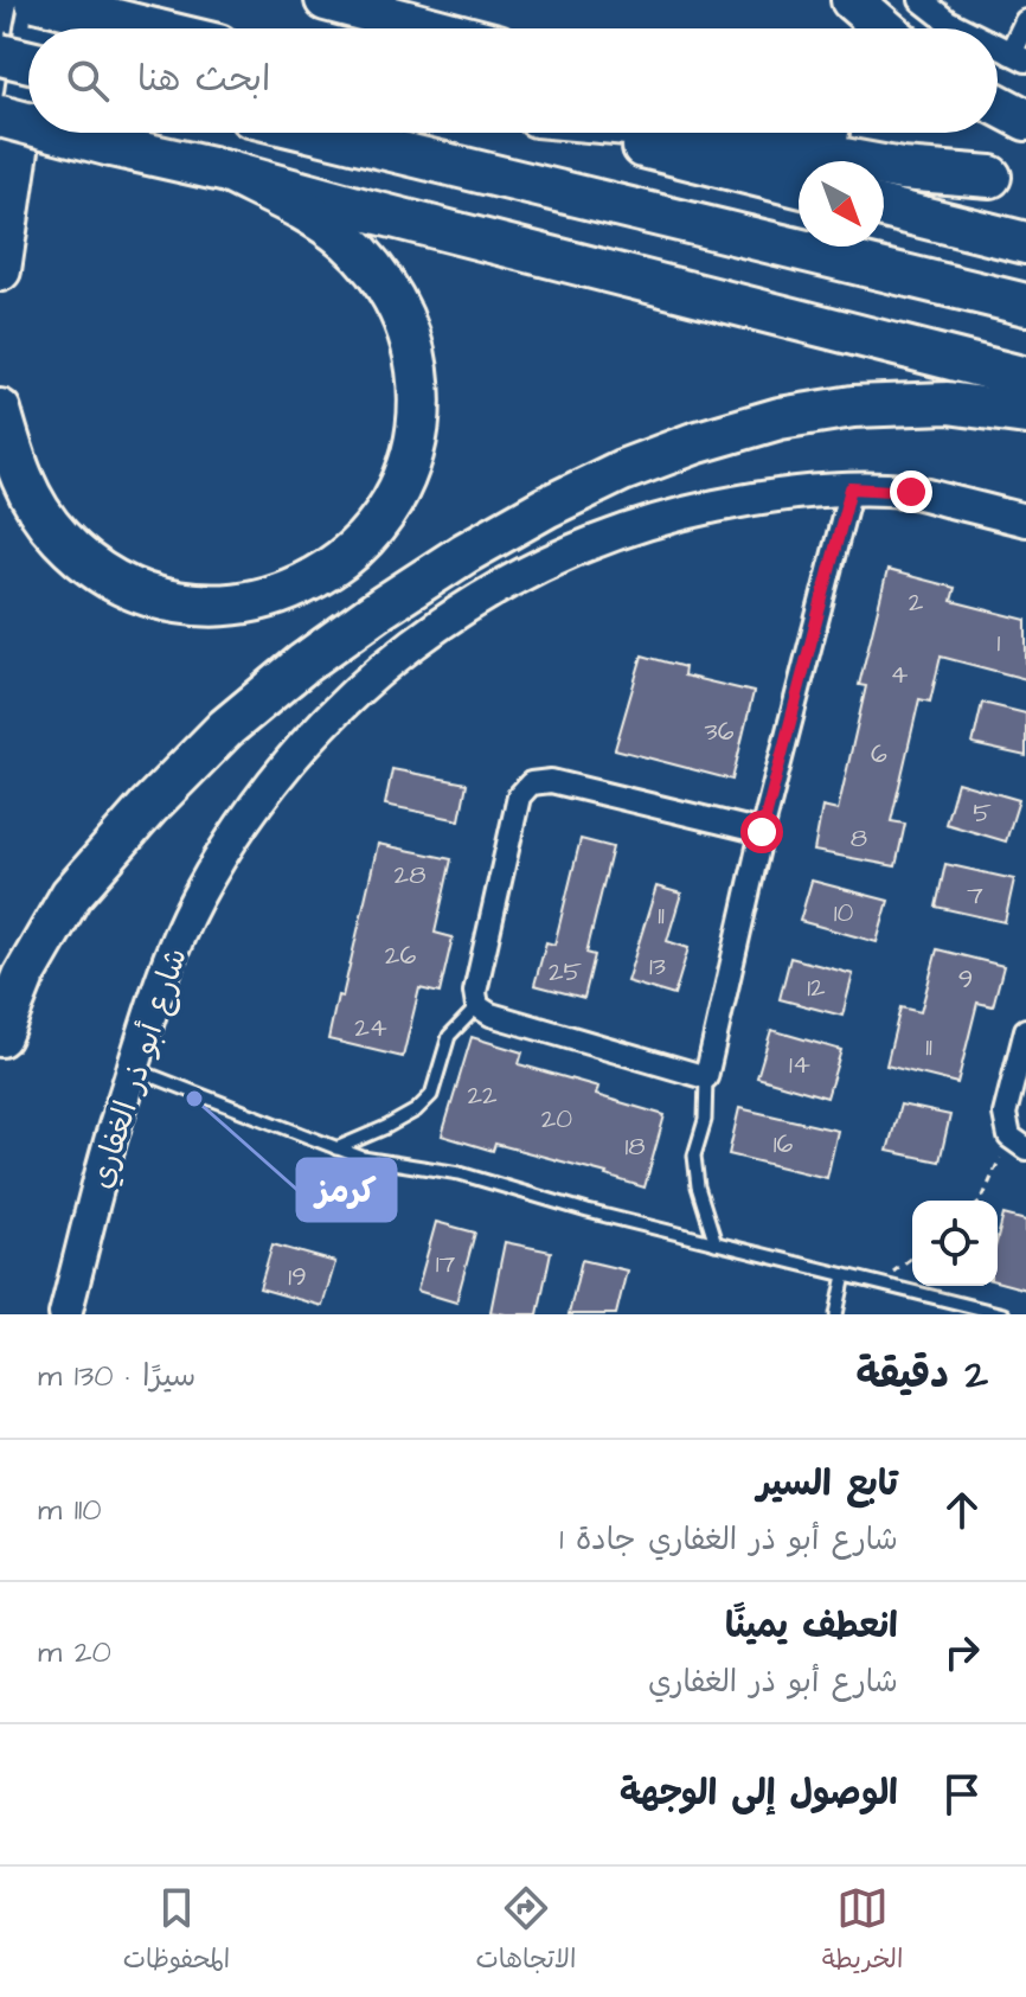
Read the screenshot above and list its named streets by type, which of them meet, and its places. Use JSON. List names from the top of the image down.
{
  "streets": {
    "street": ["شارع أبو ذر الغفاري"]
  },
  "places": ["كرمز"],
  "house_numbers": [
    "2",
    "1",
    "4",
    "36",
    "6",
    "5",
    "8",
    "28",
    "7",
    "10",
    "11",
    "26",
    "13",
    "25",
    "9",
    "12",
    "24",
    "11",
    "14",
    "22",
    "20",
    "16",
    "18",
    "17",
    "19"
  ],
  "north": "bottom right",
  "page": {
    "search": "ابحث هنا",
    "heading": ["2 دقيقة", "سيرًا · 130 m"],
    "list": [
      ["تابع السير", "شارع أبو ذر الغفاري جادة 1", "110 m"],
      ["انعطف يمينًا", "شارع أبو ذر الغفاري", "20 m"],
      "الوصول إلى الوجهة"
    ],
    "nav": ["الخريطة", "الاتجاهات", "المحفوظات"]
  }
}
